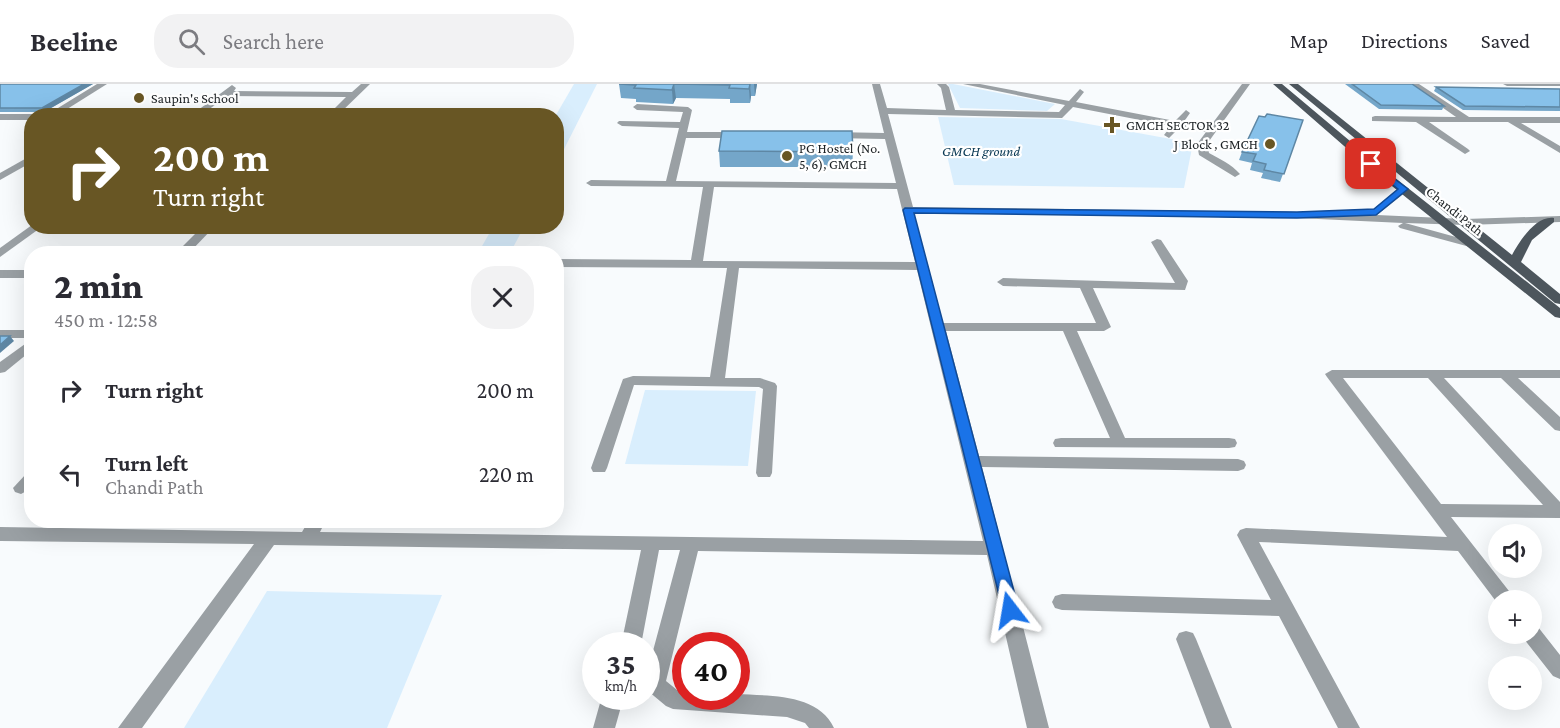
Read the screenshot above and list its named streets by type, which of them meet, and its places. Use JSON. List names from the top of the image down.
{
  "streets": {
    "main road": ["Chandi Path"]
  },
  "parks": ["GMCH ground"],
  "places": {
    "other": ["Saupin's School", "J Block , GMCH", "PG Hostel (No. 5, 6), GMCH"],
    "health": ["GMCH SECTOR 32"]
  },
  "page": {
    "header": "Beeline",
    "search": "Search here",
    "nav": ["Map", "Directions", "Saved"],
    "turn": ["200 m", "Turn right"],
    "heading": ["2 min", "450 m · 12:58"],
    "list": [
      {
        "name": "Turn right",
        "value": "200 m"
      },
      {
        "name": "Turn left",
        "note": "Chandi Path",
        "value": "220 m"
      }
    ],
    "map_buttons": ["+", "−"],
    "speed": "35 km/h",
    "limit": "40"
  }
}
